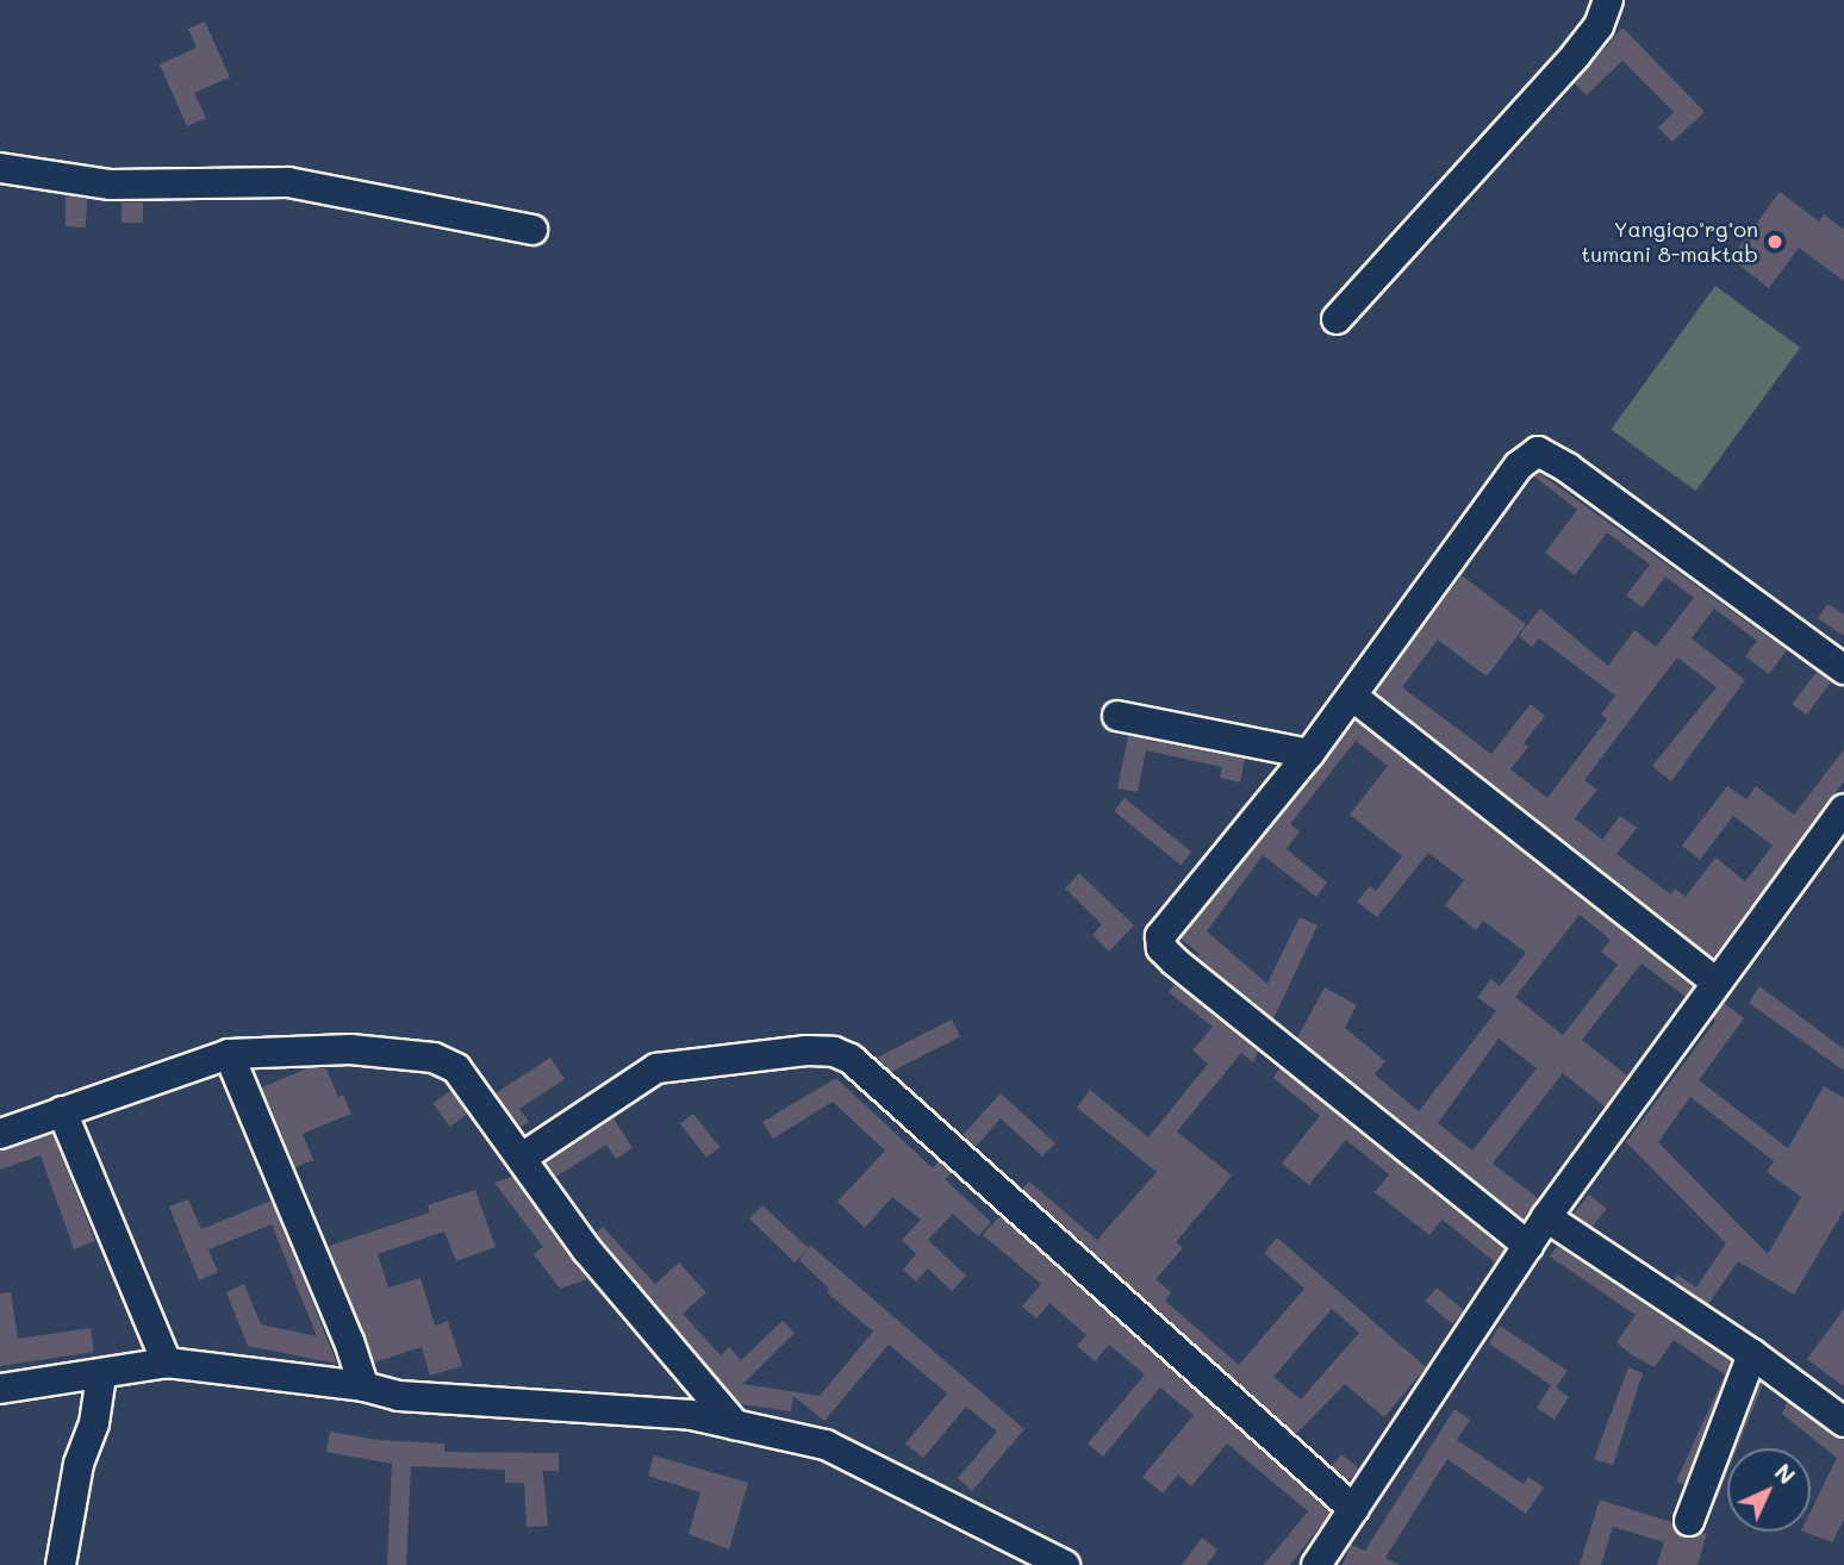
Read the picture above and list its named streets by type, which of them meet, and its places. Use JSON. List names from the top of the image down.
{
  "places": ["Yangiqo’rg’on tumani 8-maktab"],
  "north": "top right"
}
